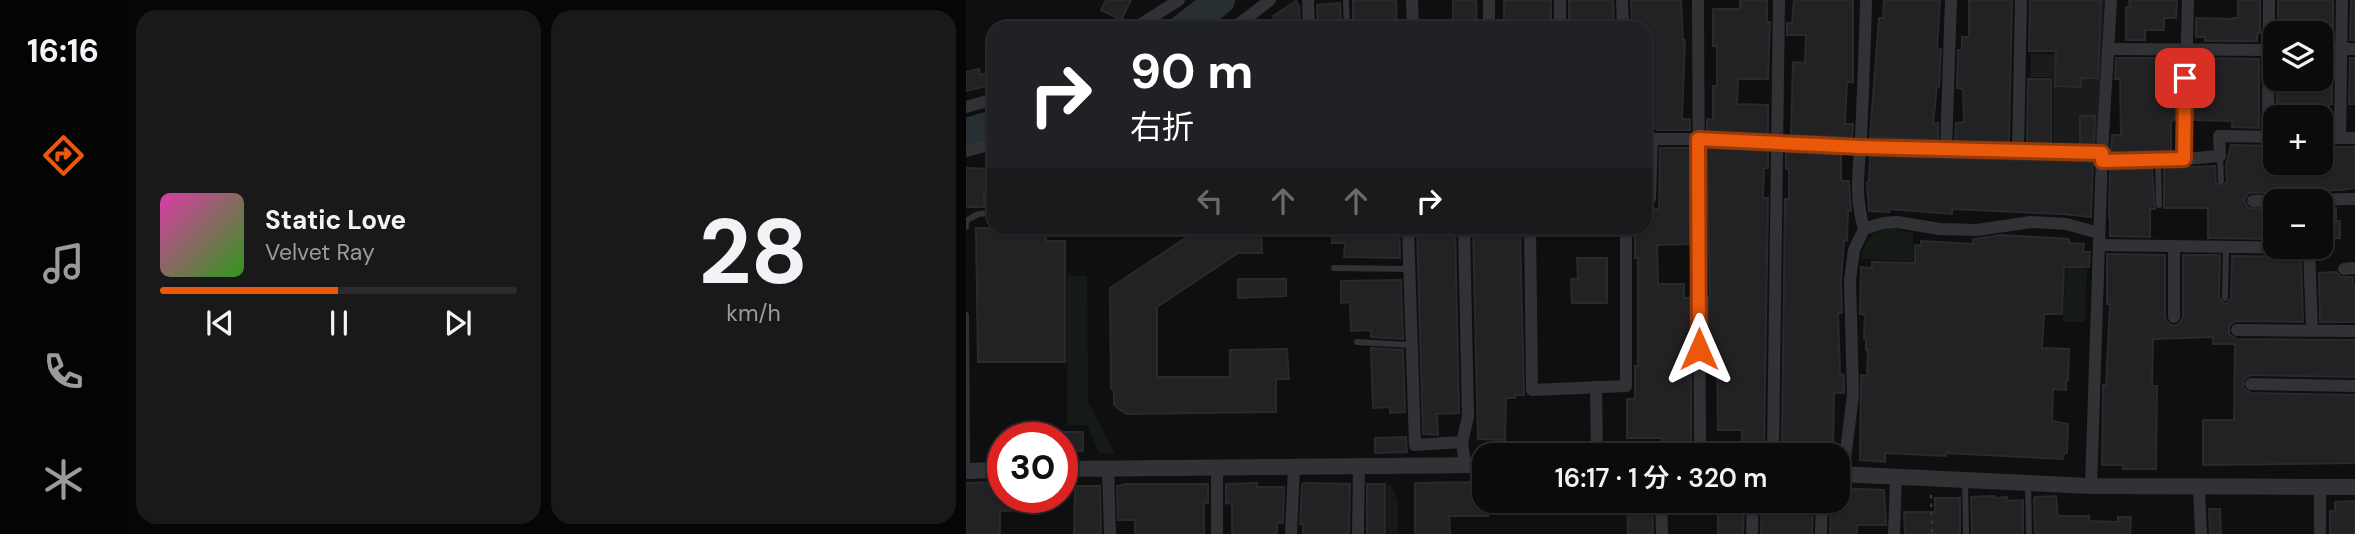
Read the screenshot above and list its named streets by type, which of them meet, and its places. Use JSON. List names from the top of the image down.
{
  "page": {
    "tabs": "16:16",
    "tile": ["28", "km/h"],
    "map_buttons": ["+", "−"],
    "turn": ["90 m", "右折"],
    "song": ["Static Love", "Velvet Ray"],
    "limit": "30",
    "trip": "16:17 · 1 分 · 320 m"
  }
}
